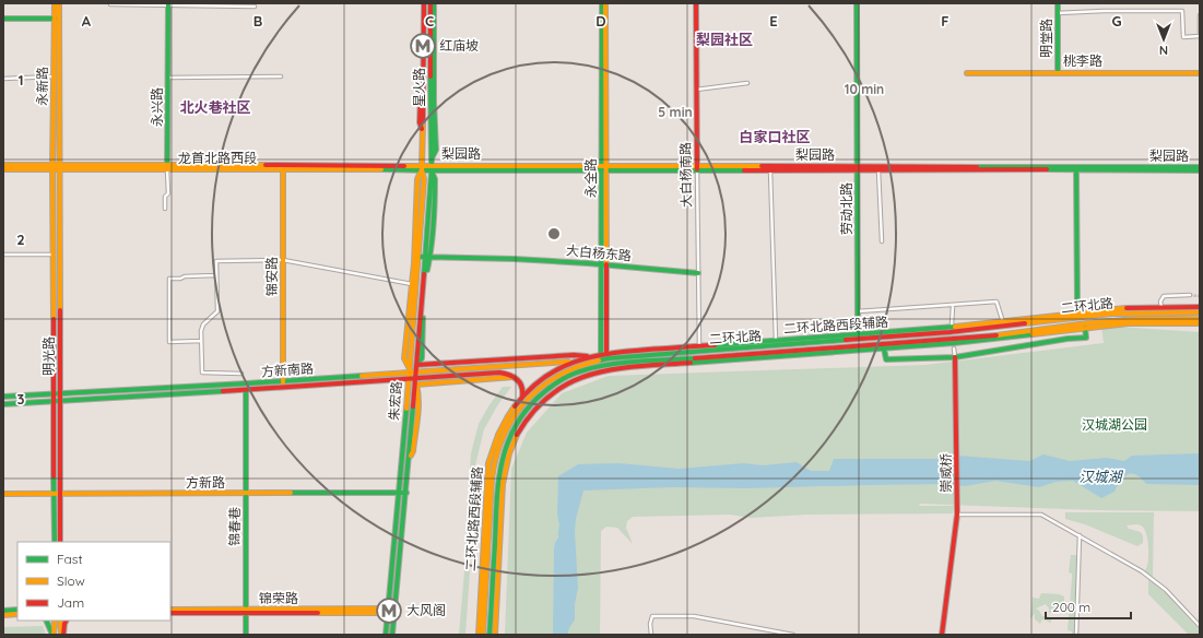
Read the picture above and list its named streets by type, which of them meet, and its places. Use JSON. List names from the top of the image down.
{
  "streets": {
    "main road": [
      "明堂路",
      "桃李路",
      "永新路",
      "星火路",
      "永兴路",
      "梨园路",
      "龙首北路西段",
      "大白杨南路",
      "永全路",
      "劳动北路",
      "大白杨东路",
      "锦安路",
      "二环北路",
      "二环北路西段辅路",
      "明光路",
      "方新南路",
      "朱宏路",
      "崇威桥",
      "方新路",
      "锦春巷",
      "锦荣路"
    ]
  },
  "crossings": [
    ["明堂路", "桃李路"],
    ["永新路", "龙首北路西段"],
    ["永新路", "明光路"],
    ["星火路", "梨园路"],
    ["星火路", "龙首北路西段"],
    ["星火路", "朱宏路"],
    ["永兴路", "龙首北路西段"],
    ["梨园路", "龙首北路西段"],
    ["梨园路", "大白杨南路"],
    ["梨园路", "永全路"],
    ["梨园路", "劳动北路"],
    ["梨园路", "朱宏路"],
    ["龙首北路西段", "锦安路"],
    ["龙首北路西段", "明光路"],
    ["龙首北路西段", "朱宏路"],
    ["大白杨南路", "大白杨东路"],
    ["大白杨南路", "二环北路西段辅路"],
    ["永全路", "大白杨东路"],
    ["永全路", "二环北路西段辅路"],
    ["劳动北路", "二环北路西段辅路"],
    ["大白杨东路", "朱宏路"],
    ["锦安路", "方新南路"],
    ["二环北路", "二环北路西段辅路"],
    ["二环北路西段辅路", "方新南路"],
    ["明光路", "方新南路"],
    ["明光路", "方新路"],
    ["方新南路", "朱宏路"],
    ["方新南路", "锦春巷"],
    ["朱宏路", "方新路"],
    ["朱宏路", "锦荣路"],
    ["方新路", "锦春巷"],
    ["锦春巷", "锦荣路"]
  ],
  "districts": ["梨园社区", "北火巷社区", "白家口社区"],
  "water": ["汉城湖"],
  "parks": ["汉城湖公园"],
  "places": {
    "metro station": ["红庙坡", "大风阁"]
  },
  "legend": ["Fast", "Slow", "Jam"],
  "scale_bar": "200 m",
  "north": "bottom",
  "grid": {
    "columns": [
      "A",
      "B",
      "C",
      "D",
      "E",
      "F",
      "G"
    ],
    "rows": ["1", "2", "3"]
  },
  "rings": ["10 min", "5 min"]
}
